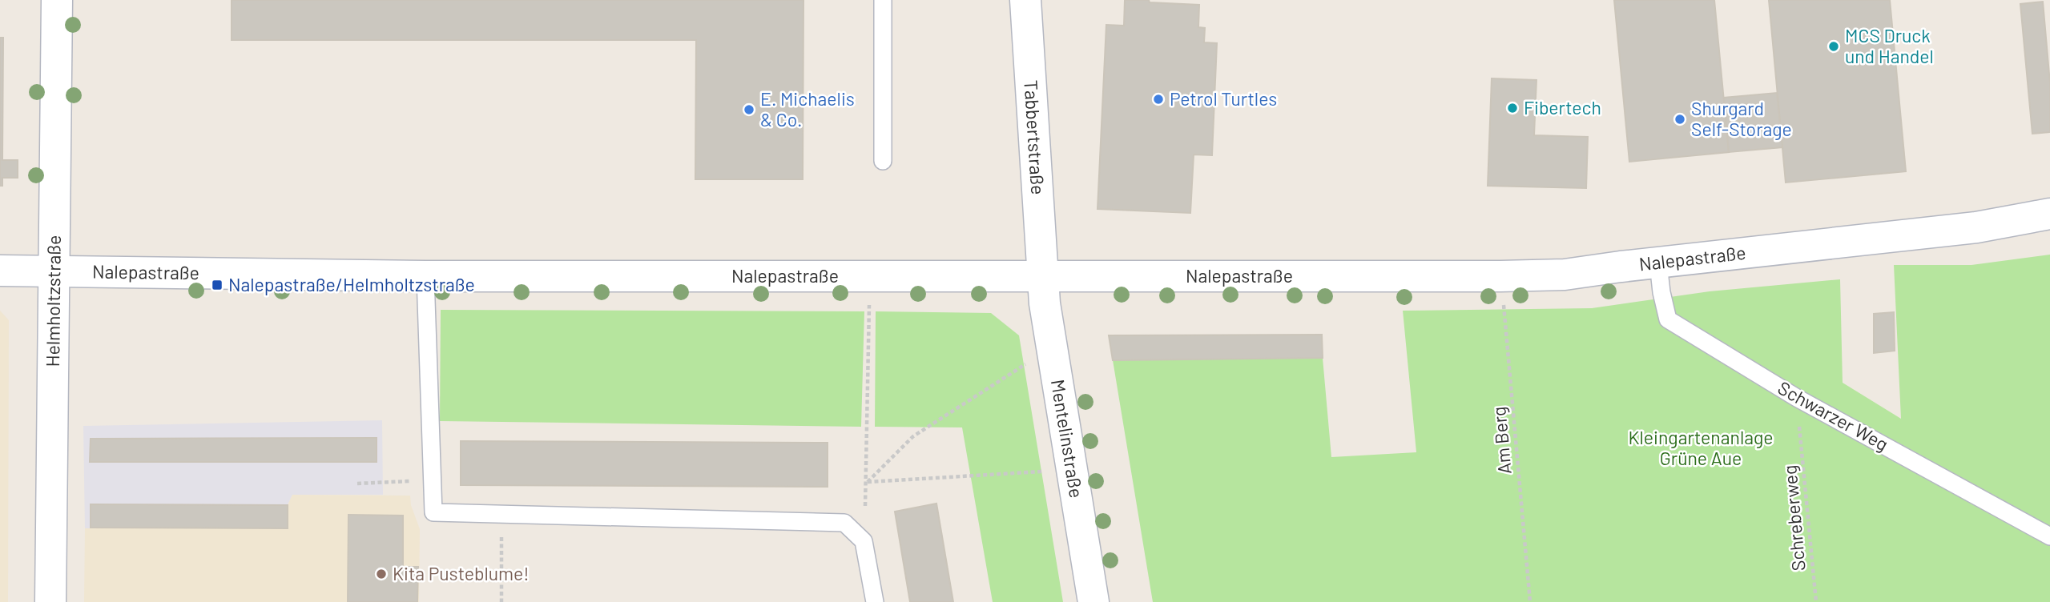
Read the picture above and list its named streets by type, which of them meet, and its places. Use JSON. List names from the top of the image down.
{
  "streets": {
    "street": [
      "Tabbertstraße",
      "Nalepastraße",
      "Helmholtzstraße",
      "Mentelinstraße"
    ],
    "lane": ["Schwarzer Weg"],
    "path": ["Am Berg", "Schreberweg"]
  },
  "crossings": [
    ["Tabbertstraße", "Nalepastraße"],
    ["Tabbertstraße", "Mentelinstraße"],
    ["Nalepastraße", "Helmholtzstraße"],
    ["Nalepastraße", "Schwarzer Weg"],
    ["Nalepastraße", "Mentelinstraße"],
    ["Nalepastraße", "Am Berg"],
    ["Schwarzer Weg", "Schreberweg"]
  ],
  "parks": ["Kleingartenanlage Grüne Aue"],
  "places": {
    "other": [
      "MCS Druck und Handel",
      "Petrol Turtles",
      "Fibertech",
      "E. Michaelis & Co.",
      "Shurgard Self-Storage",
      "Kita Pusteblume!"
    ],
    "transit": ["Nalepastraße/Helmholtzstraße"]
  }
}
